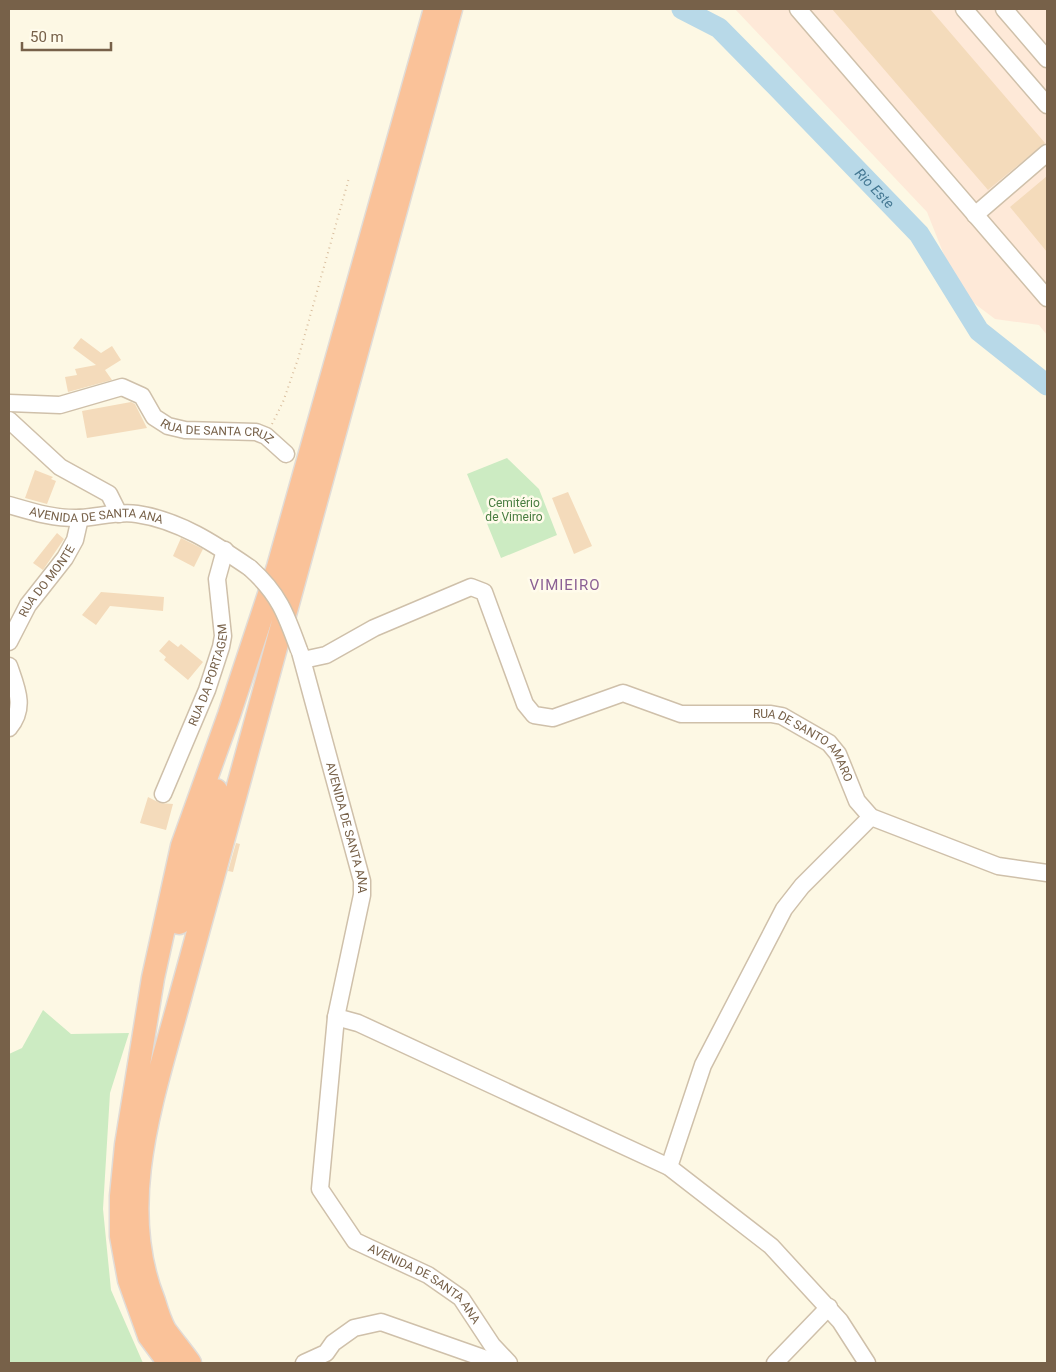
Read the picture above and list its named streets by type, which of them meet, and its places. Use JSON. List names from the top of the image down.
{
  "streets": {
    "street": [
      "RUA DE SANTA CRUZ",
      "AVENIDA DE SANTA ANA",
      "RUA DO MONTE",
      "RUA DA PORTAGEM",
      "RUA DE SANTO AMARO"
    ]
  },
  "crossings": [
    ["AVENIDA DE SANTA ANA", "RUA DO MONTE"],
    ["AVENIDA DE SANTA ANA", "RUA DA PORTAGEM"],
    ["AVENIDA DE SANTA ANA", "RUA DE SANTO AMARO"]
  ],
  "districts": ["VIMIEIRO"],
  "water": ["Rio Este"],
  "parks": ["Cemitério de Vimeiro"],
  "scale_bar": "50 m"
}
